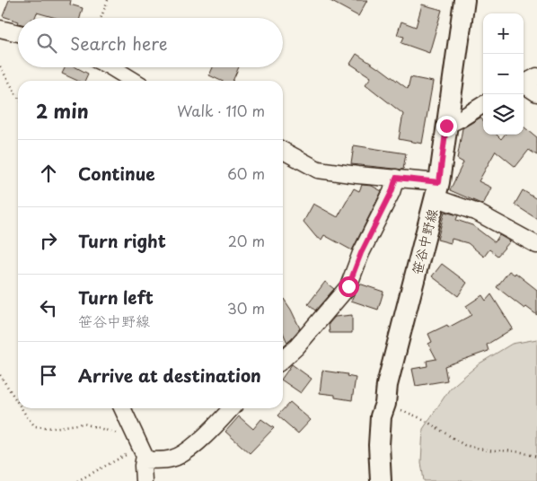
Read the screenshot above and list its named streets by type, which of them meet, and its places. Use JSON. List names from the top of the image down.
{
  "streets": {
    "street": ["笹谷中野線"]
  },
  "page": {
    "map_buttons": ["+", "−"],
    "search": "Search here",
    "heading": ["2 min", "Walk · 110 m"],
    "list": [
      ["Continue", "60 m"],
      ["Turn right", "20 m"],
      ["Turn left", "笹谷中野線", "30 m"],
      "Arrive at destination"
    ]
  }
}
